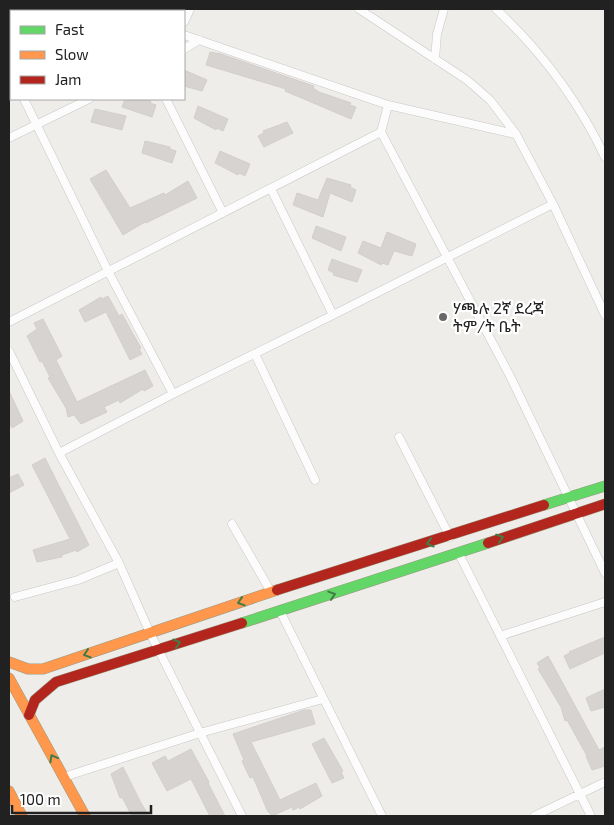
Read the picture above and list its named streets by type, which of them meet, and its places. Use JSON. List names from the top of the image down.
{
  "places": ["ሃጫሉ 2ኛ ደረጃ ትም/ት ቤት"],
  "legend": ["Fast", "Slow", "Jam"],
  "scale_bar": "100 m"
}
